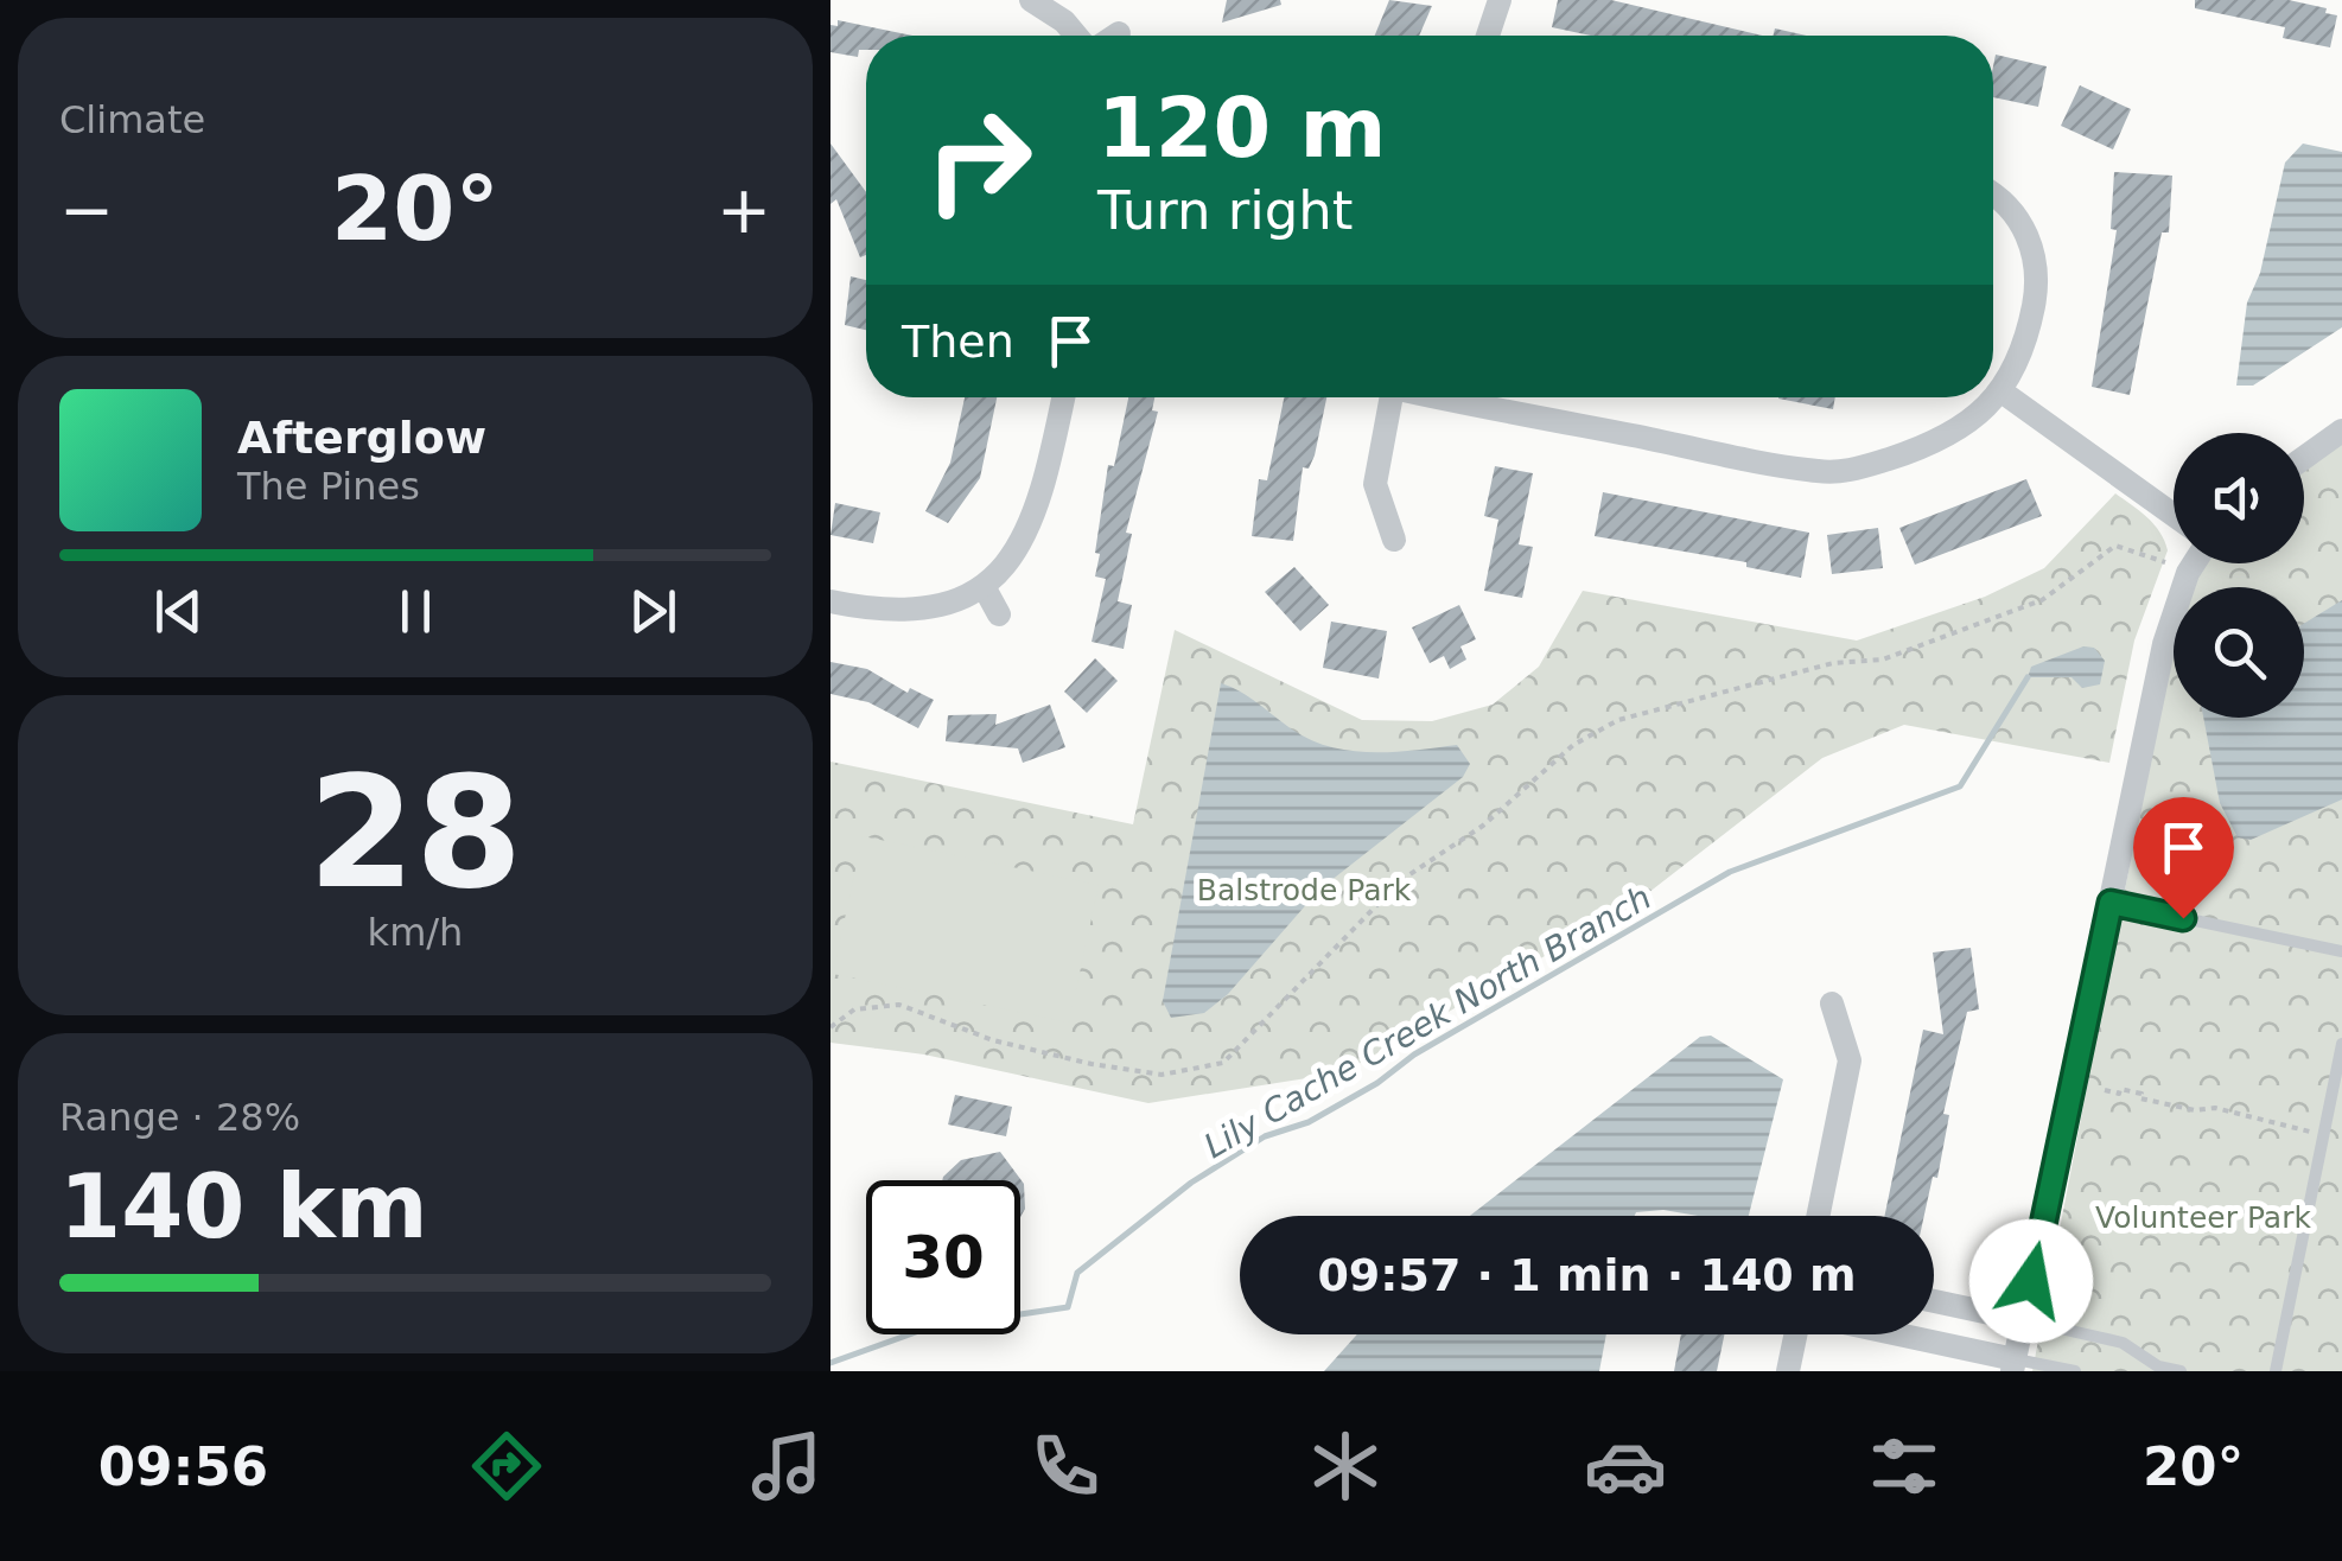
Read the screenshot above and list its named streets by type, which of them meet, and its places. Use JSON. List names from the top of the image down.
{
  "water": ["Lily Cache Creek North Branch"],
  "parks": ["Balstrode Park", "Volunteer Park"],
  "page": {
    "tile": [
      "Climate",
      ["28", "km/h"],
      ["Range · 28%", "140 km"]
    ],
    "turn": ["120 m", "Turn right"],
    "heat": ["−", "20°", "+"],
    "then": "Then",
    "song": ["Afterglow", "The Pines"],
    "limit": "30",
    "trip": "09:57 · 1 min · 140 m",
    "tabs": ["09:56", "20°"]
  }
}
